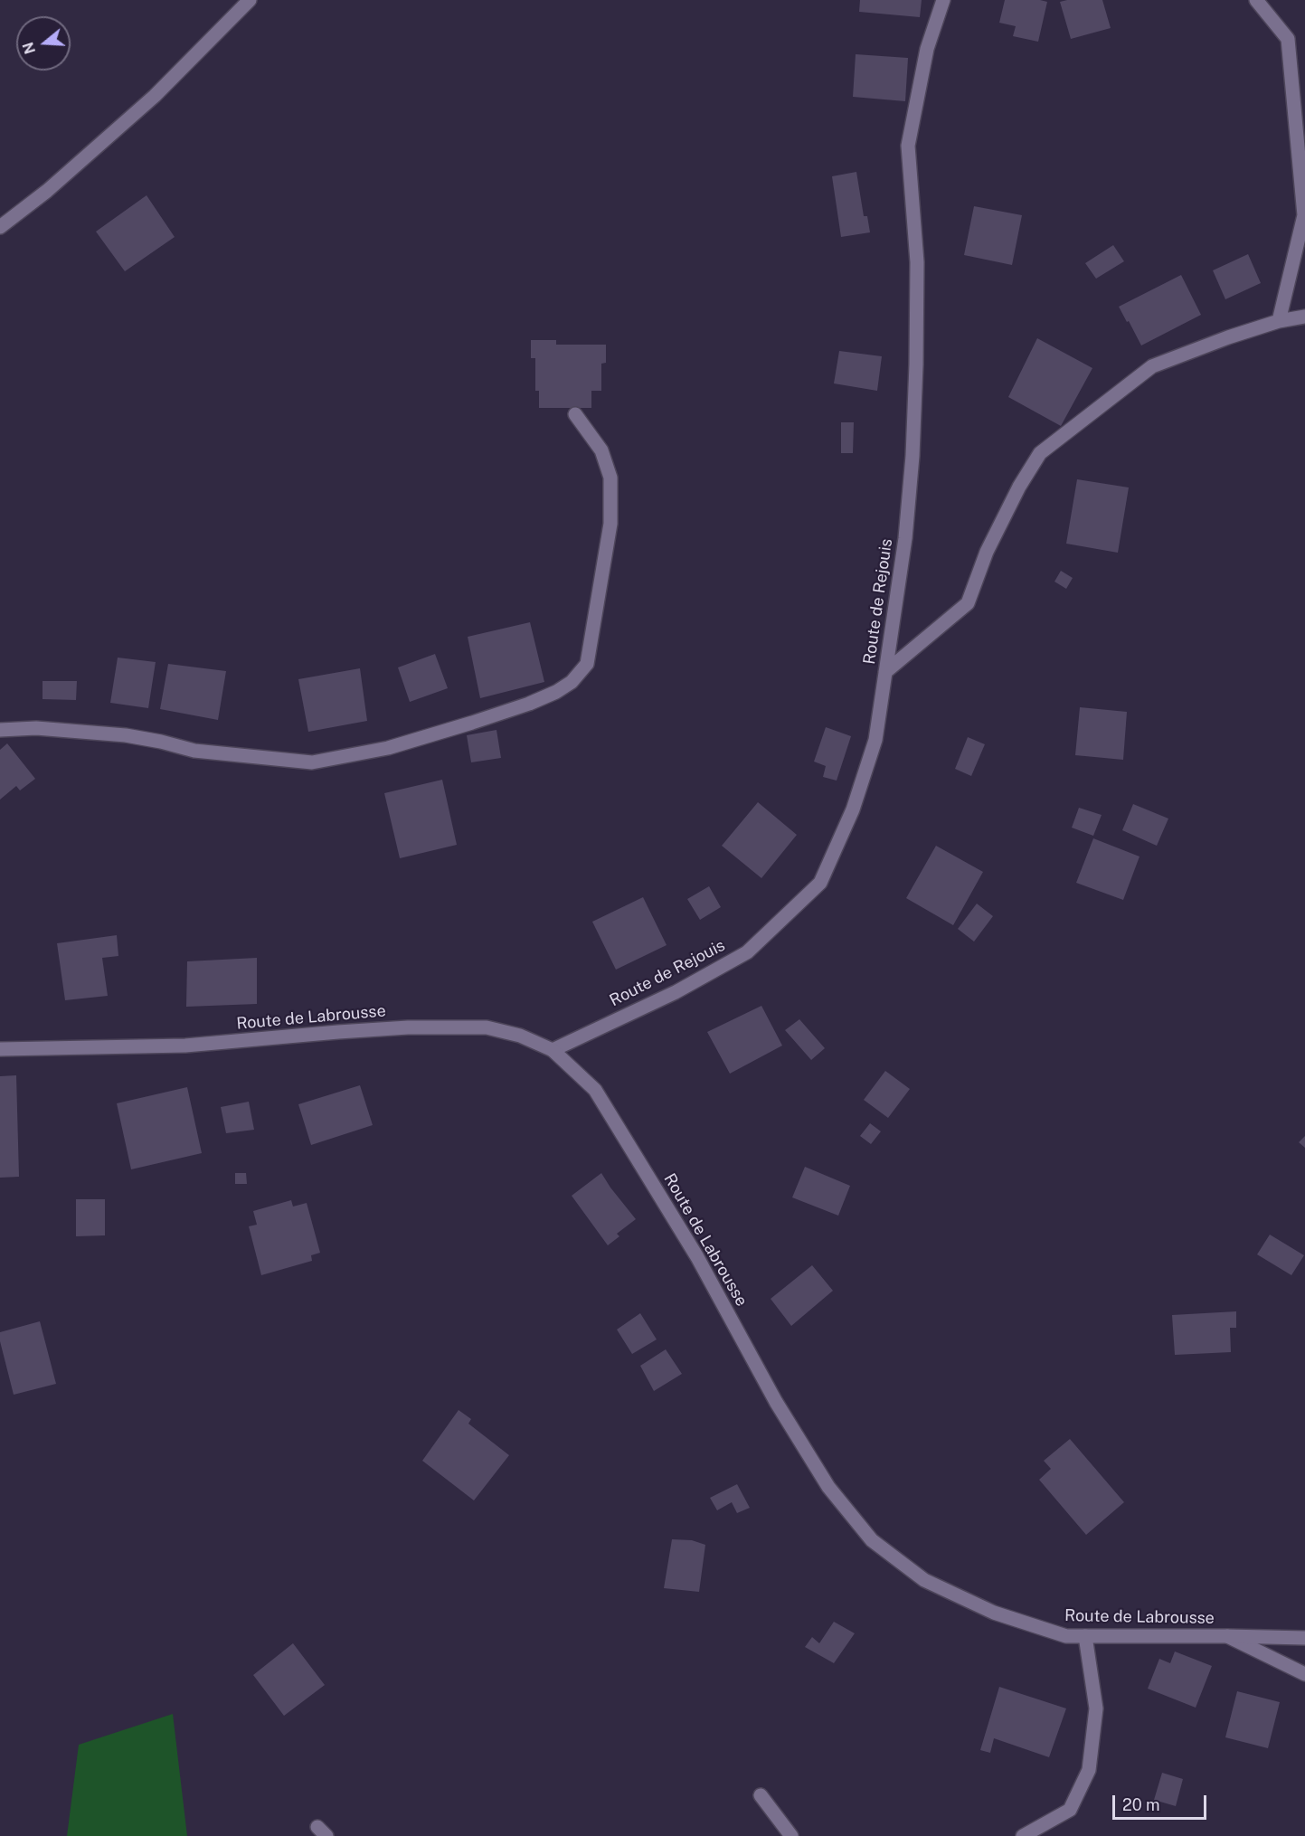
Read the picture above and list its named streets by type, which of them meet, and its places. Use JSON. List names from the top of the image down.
{
  "streets": {
    "street": ["Route de Rejouis", "Route de Labrousse"]
  },
  "crossings": [
    ["Route de Rejouis", "Route de Labrousse"]
  ],
  "scale_bar": "20 m",
  "north": "left"
}
